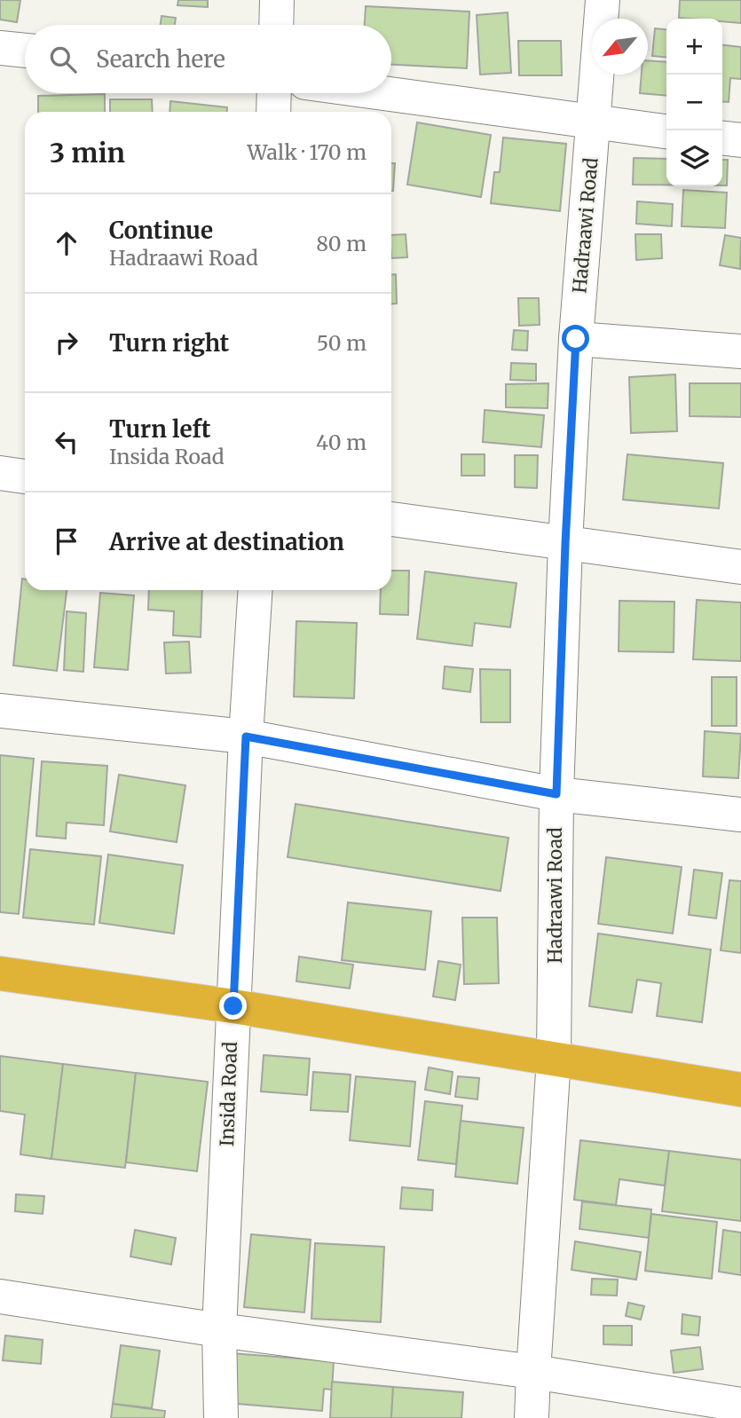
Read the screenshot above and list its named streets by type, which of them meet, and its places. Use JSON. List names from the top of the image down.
{
  "streets": {
    "street": ["Hadraawi Road", "Insida Road"]
  },
  "north": "bottom left",
  "page": {
    "map_buttons": ["+", "−"],
    "search": "Search here",
    "heading": ["3 min", "Walk · 170 m"],
    "list": [
      ["Continue", "Hadraawi Road", "80 m"],
      ["Turn right", "50 m"],
      ["Turn left", "Insida Road", "40 m"],
      "Arrive at destination"
    ]
  }
}
